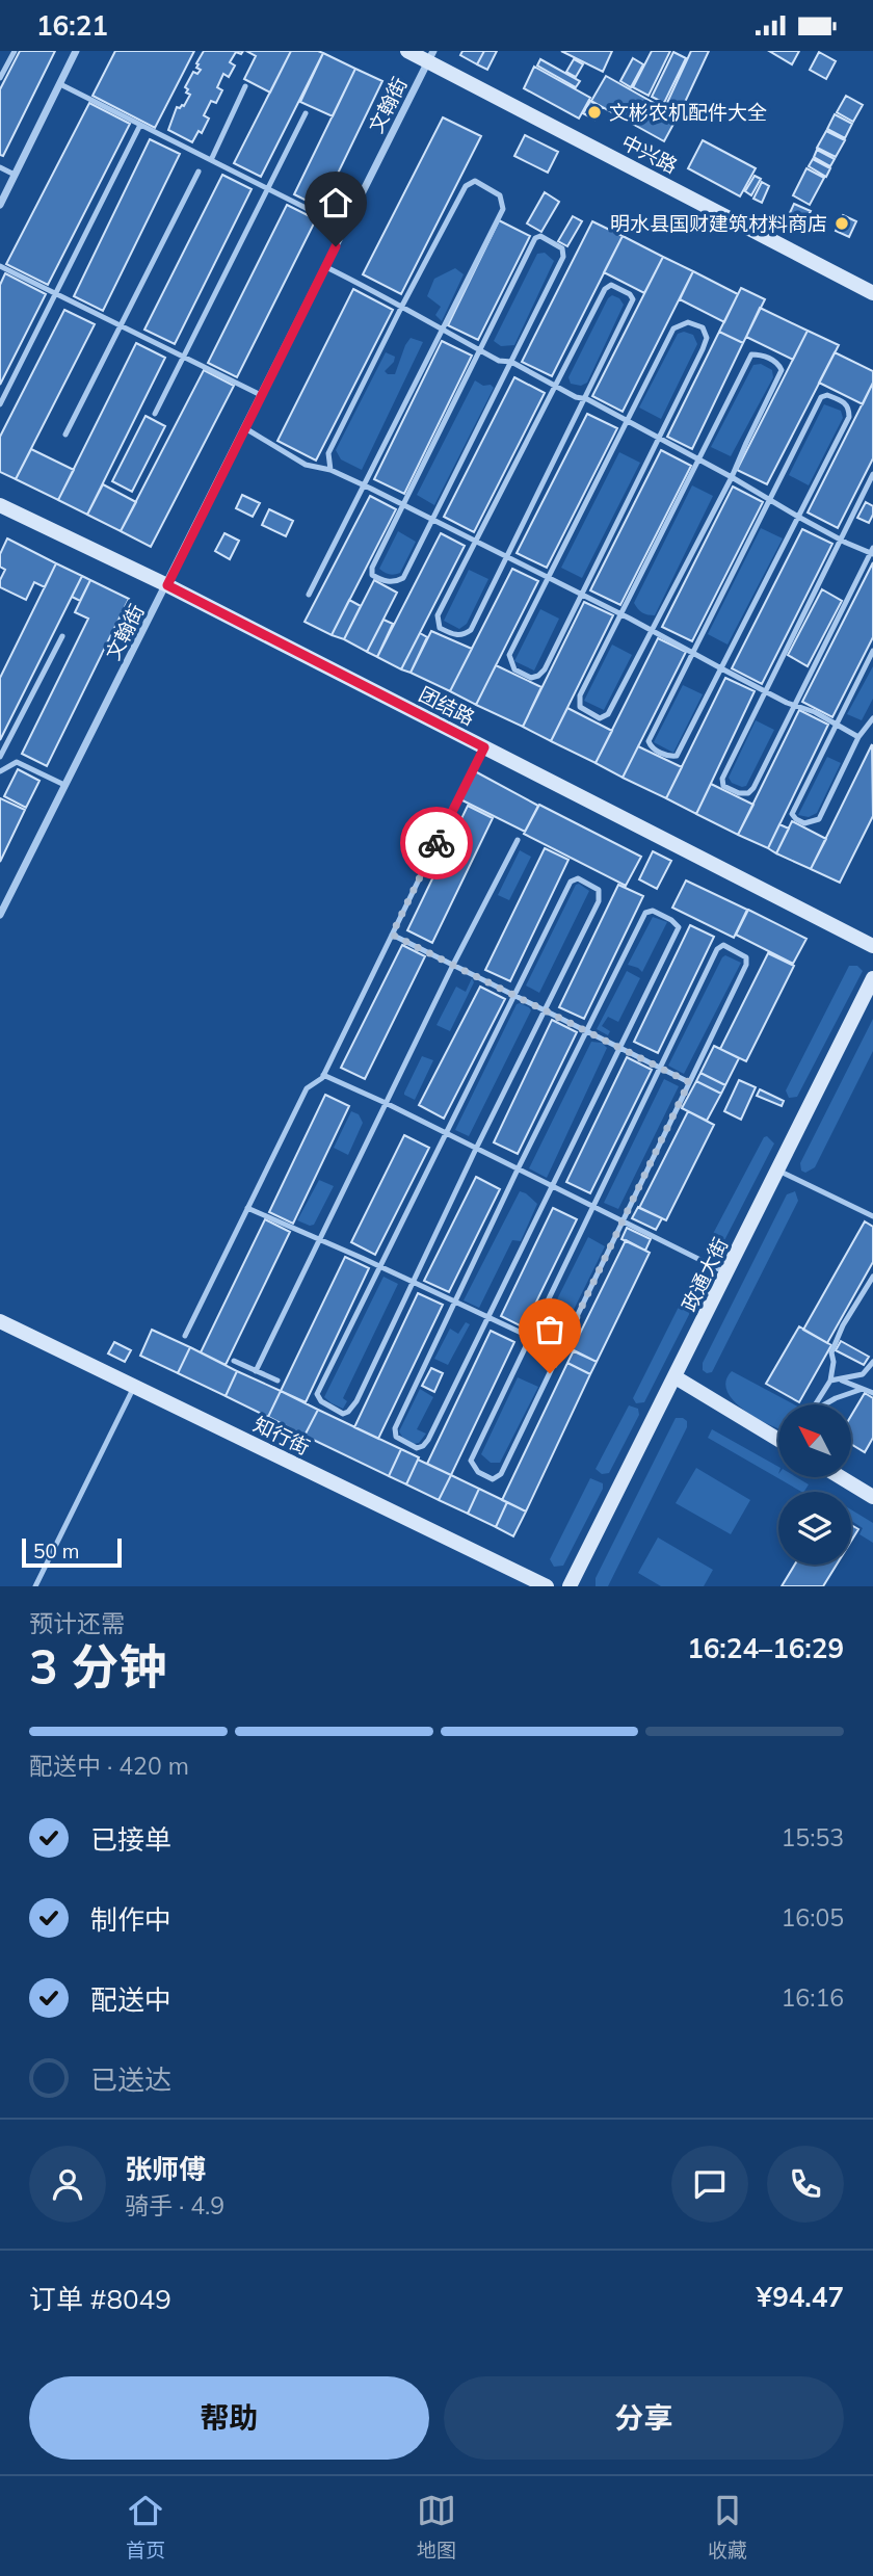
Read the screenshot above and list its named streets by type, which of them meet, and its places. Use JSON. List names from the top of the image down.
{
  "streets": {
    "street": [
      "文翰街",
      "中兴路",
      "团结路",
      "政通大街",
      "知行街"
    ]
  },
  "crossings": [
    ["文翰街", "中兴路"],
    ["文翰街", "团结路"]
  ],
  "places": ["文彬农机配件大全", "明水县国财建筑材料商店"],
  "scale_bar": "50 m",
  "north": "top left",
  "page": {
    "status": "16:21",
    "scale": "50 m",
    "heading": ["3 分钟", "预计还需", "16:24–16:29"],
    "panel": [
      "张师傅",
      "骑手 · 4.9",
      "订单 #8049",
      "¥94.47"
    ],
    "bar": "配送中 · 420 m",
    "list": [
      ["已接单", "15:53"],
      ["制作中", "16:05"],
      ["配送中", "16:16"],
      "已送达"
    ],
    "buttons": ["帮助", "分享"],
    "tabs": ["首页", "地图", "收藏"]
  }
}
